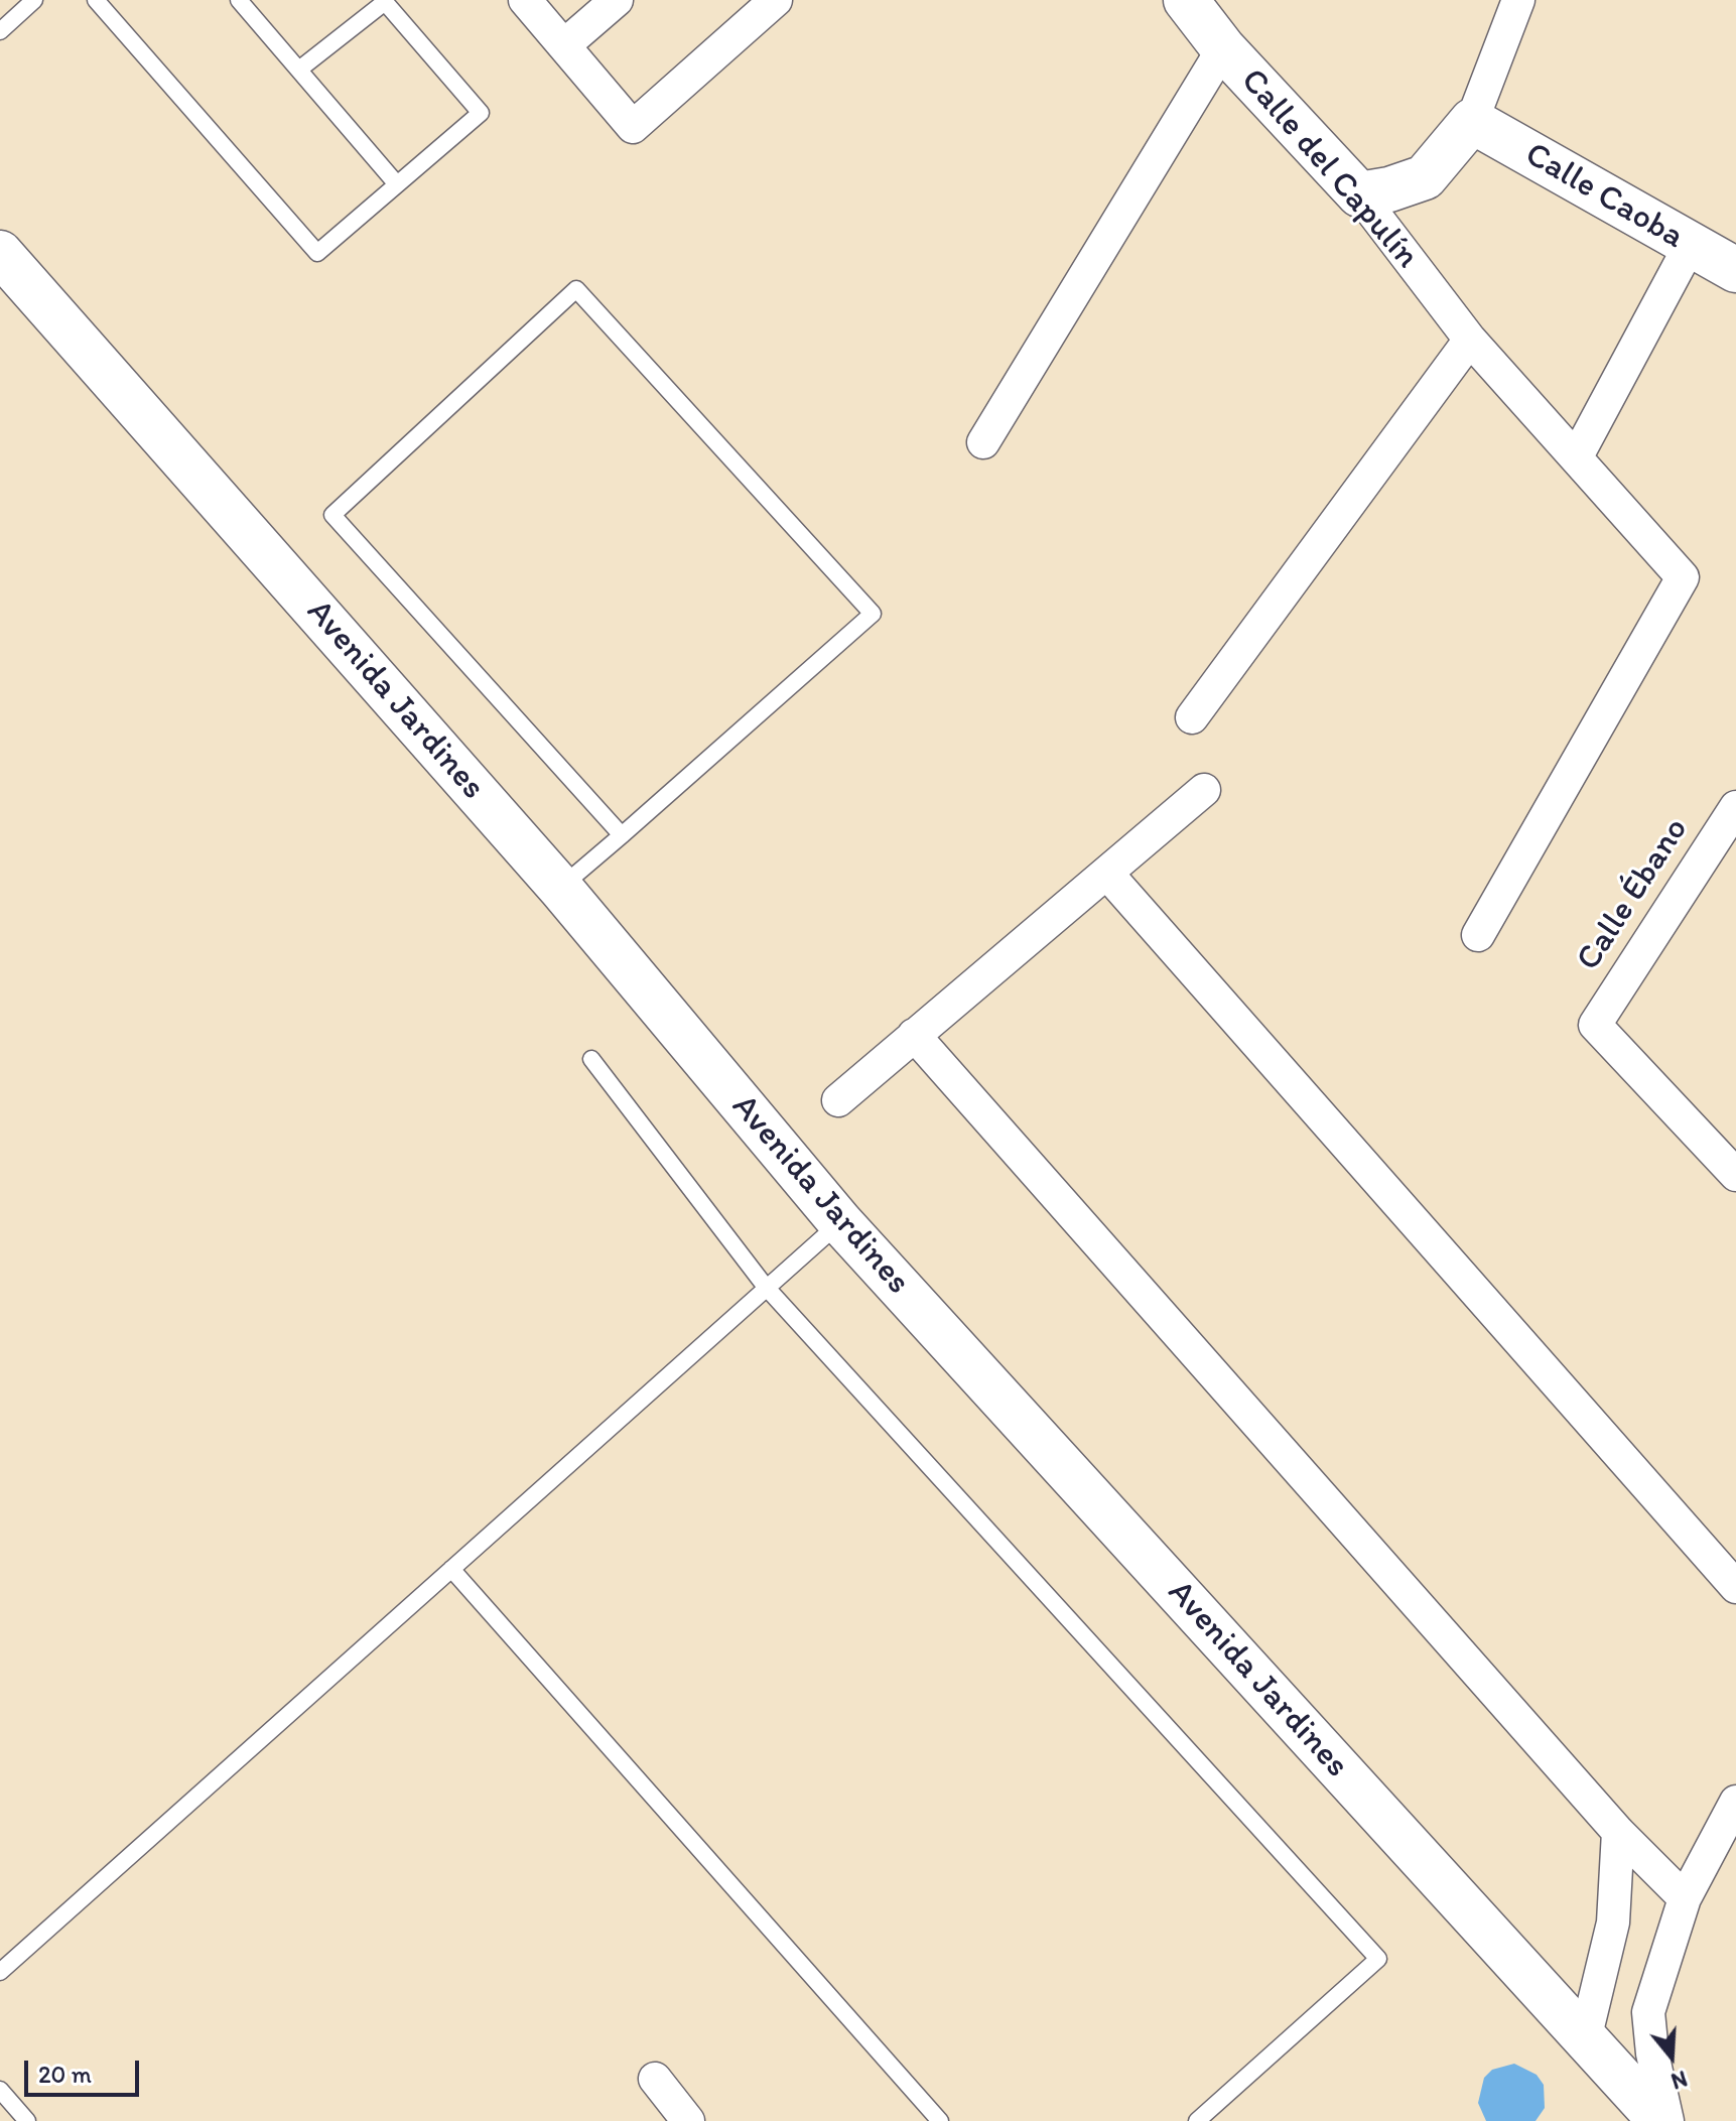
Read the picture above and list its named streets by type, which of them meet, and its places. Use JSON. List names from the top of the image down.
{
  "streets": {
    "street": [
      "Calle del Capulín",
      "Calle Caoba",
      "Avenida Jardines",
      "Calle Ébano"
    ]
  },
  "scale_bar": "20 m",
  "north": "bottom"
}
